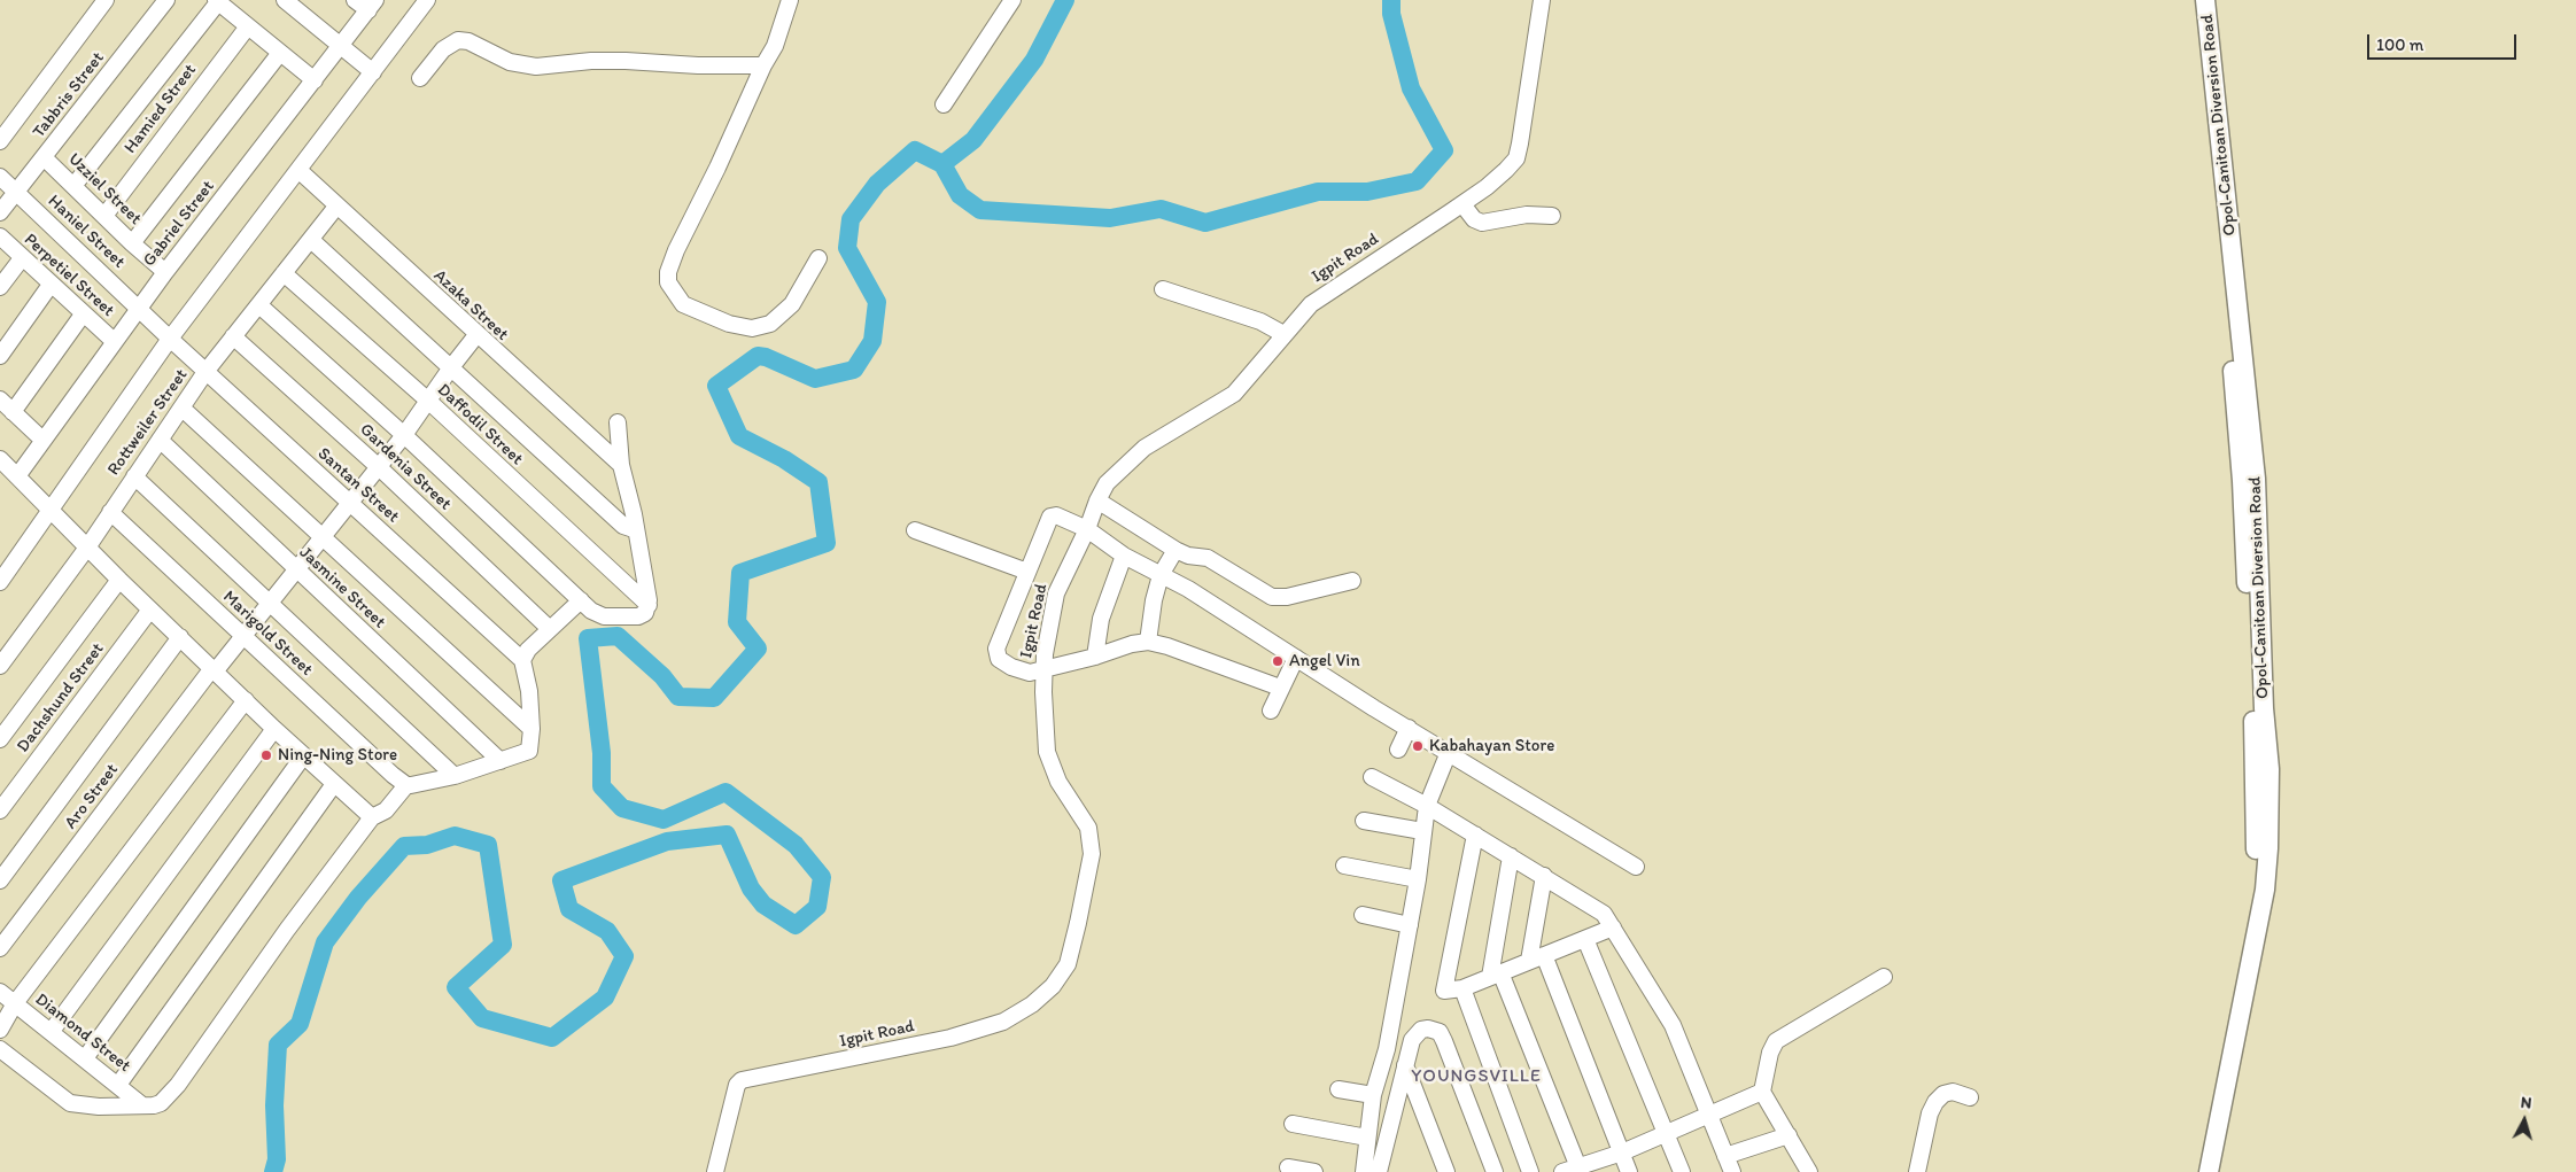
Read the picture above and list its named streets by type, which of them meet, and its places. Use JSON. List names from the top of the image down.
{
  "streets": {
    "main road": ["Opol-Canitoan Diversion Road"],
    "street": [
      "Tabbris Street",
      "Hamied Street",
      "Uzziel Street",
      "Gabriel Street",
      "Haniel Street",
      "Igpit Road",
      "Perpetiel Street",
      "Azaka Street",
      "Rottweiler Street",
      "Daffodil Street",
      "Gardenia Street",
      "Santan Street",
      "Jasmine Street",
      "Marigold Street",
      "Dachshund Street",
      "Aro Street",
      "Diamond Street"
    ]
  },
  "crossings": [
    ["Tabbris Street", "Uzziel Street"],
    ["Tabbris Street", "Haniel Street"],
    ["Hamied Street", "Uzziel Street"],
    ["Uzziel Street", "Gabriel Street"],
    ["Gabriel Street", "Haniel Street"],
    ["Gabriel Street", "Perpetiel Street"],
    ["Haniel Street", "Santan Street"],
    ["Azaka Street", "Rottweiler Street"],
    ["Azaka Street", "Aro Street"],
    ["Rottweiler Street", "Daffodil Street"],
    ["Rottweiler Street", "Gardenia Street"],
    ["Rottweiler Street", "Santan Street"],
    ["Rottweiler Street", "Jasmine Street"],
    ["Rottweiler Street", "Marigold Street"],
    ["Daffodil Street", "Aro Street"],
    ["Gardenia Street", "Aro Street"],
    ["Santan Street", "Aro Street"],
    ["Jasmine Street", "Aro Street"],
    ["Marigold Street", "Aro Street"]
  ],
  "districts": ["YOUNGSVILLE"],
  "places": ["Angel Vin", "Kabahayan Store", "Ning-Ning Store"],
  "scale_bar": "100 m",
  "north": "top"
}
